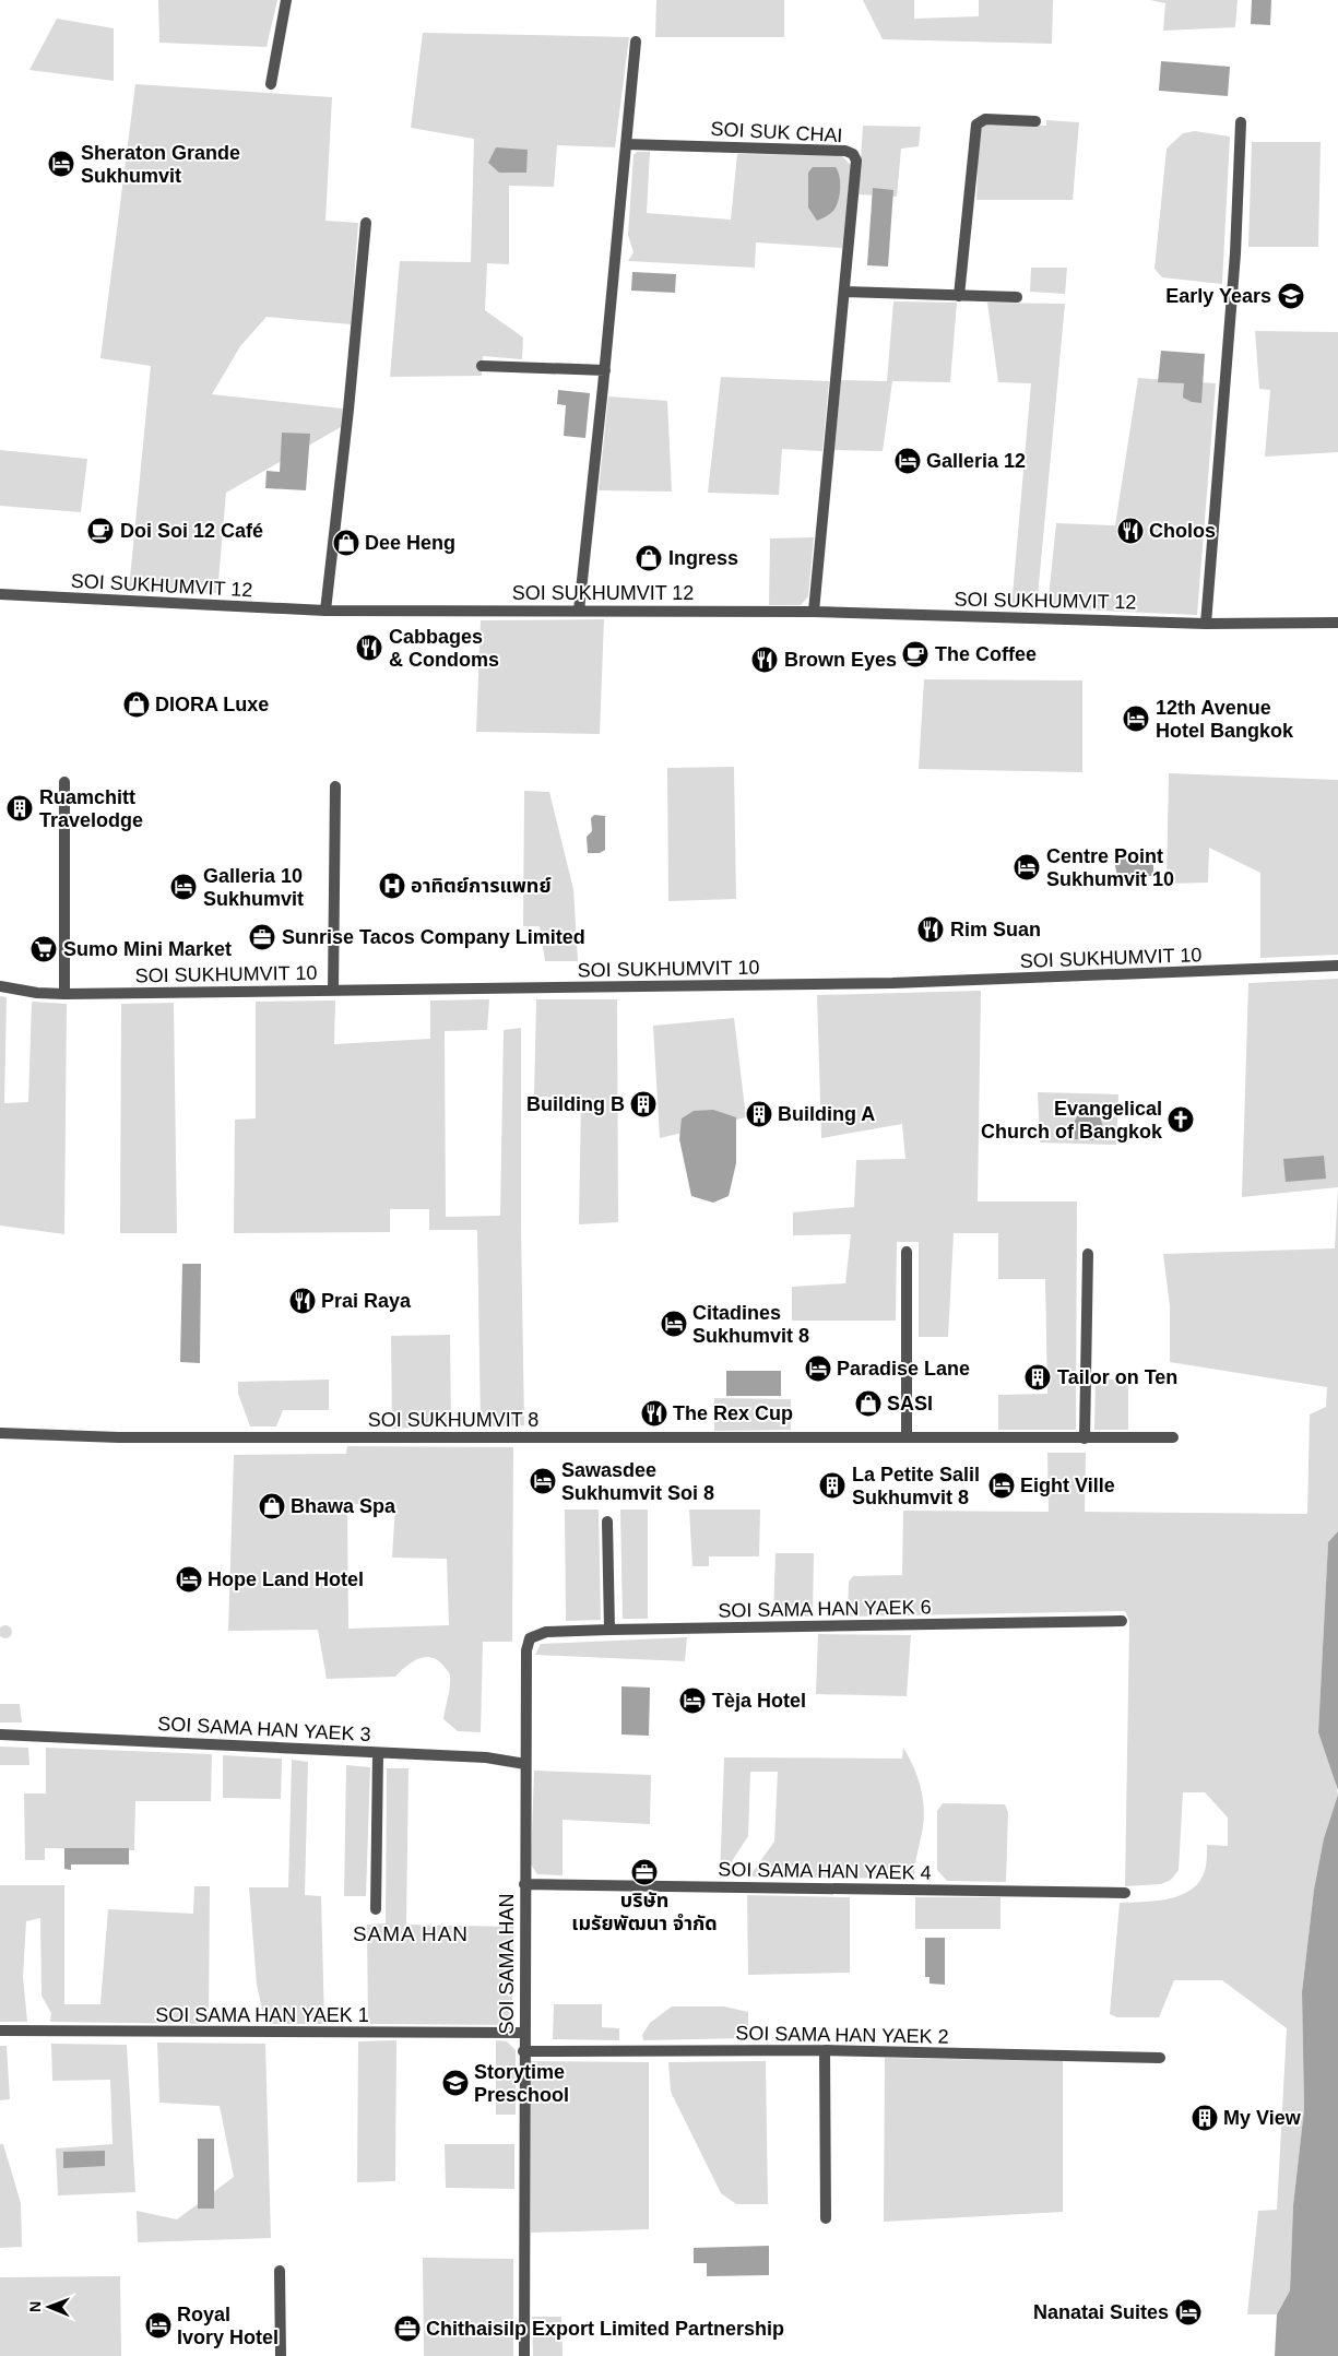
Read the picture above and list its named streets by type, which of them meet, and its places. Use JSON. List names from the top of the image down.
{
  "streets": {
    "street": [
      "SOI SUK CHAI",
      "SOI SUKHUMVIT 12",
      "SOI SUKHUMVIT 10",
      "SOI SUKHUMVIT 8",
      "SOI SAMA HAN YAEK 6",
      "SOI SAMA HAN YAEK 3",
      "SOI SAMA HAN YAEK 4",
      "SOI SAMA HAN",
      "SOI SAMA HAN YAEK 1",
      "SOI SAMA HAN YAEK 2"
    ]
  },
  "crossings": [
    ["SOI SUK CHAI", "SOI SUKHUMVIT 12"],
    ["SOI SAMA HAN YAEK 6", "SOI SAMA HAN"],
    ["SOI SAMA HAN YAEK 3", "SOI SAMA HAN"],
    ["SOI SAMA HAN YAEK 4", "SOI SAMA HAN"],
    ["SOI SAMA HAN", "SOI SAMA HAN YAEK 1"],
    ["SOI SAMA HAN", "SOI SAMA HAN YAEK 2"]
  ],
  "districts": ["SAMA HAN"],
  "places": {
    "hotel": [
      "Sheraton Grande Sukhumvit",
      "Galleria 12",
      "12th Avenue Hotel Bangkok",
      "Centre Point Sukhumvit 10",
      "Galleria 10 Sukhumvit",
      "Citadines Sukhumvit 8",
      "Paradise Lane",
      "Sawasdee Sukhumvit Soi 8",
      "Eight Ville",
      "Hope Land Hotel",
      "Tèja Hotel",
      "Nanatai Suites",
      "Royal Ivory Hotel"
    ],
    "school or university": ["Early Years", "Storytime Preschool"],
    "cafe": ["Doi Soi 12 Café", "The Coffee"],
    "restaurant": [
      "Cholos",
      "Cabbages & Condoms",
      "Brown Eyes",
      "Rim Suan",
      "Prai Raya",
      "The Rex Cup"
    ],
    "shop": [
      "Dee Heng",
      "Ingress",
      "DIORA Luxe",
      "SASI",
      "Bhawa Spa"
    ],
    "building": [
      "Ruamchitt Travelodge",
      "Building B",
      "Building A",
      "Tailor on Ten",
      "La Petite Salil Sukhumvit 8",
      "My View"
    ],
    "hospital": ["อาทิตย์การแพทย์"],
    "office": ["Sunrise Tacos Company Limited", "บริษัท เมรัยพัฒนา จำกัด", "Chithaisilp Export Limited Partnership"],
    "supermarket": ["Sumo Mini Market"],
    "church": ["Evangelical Church of Bangkok"]
  },
  "north": "left"
}
